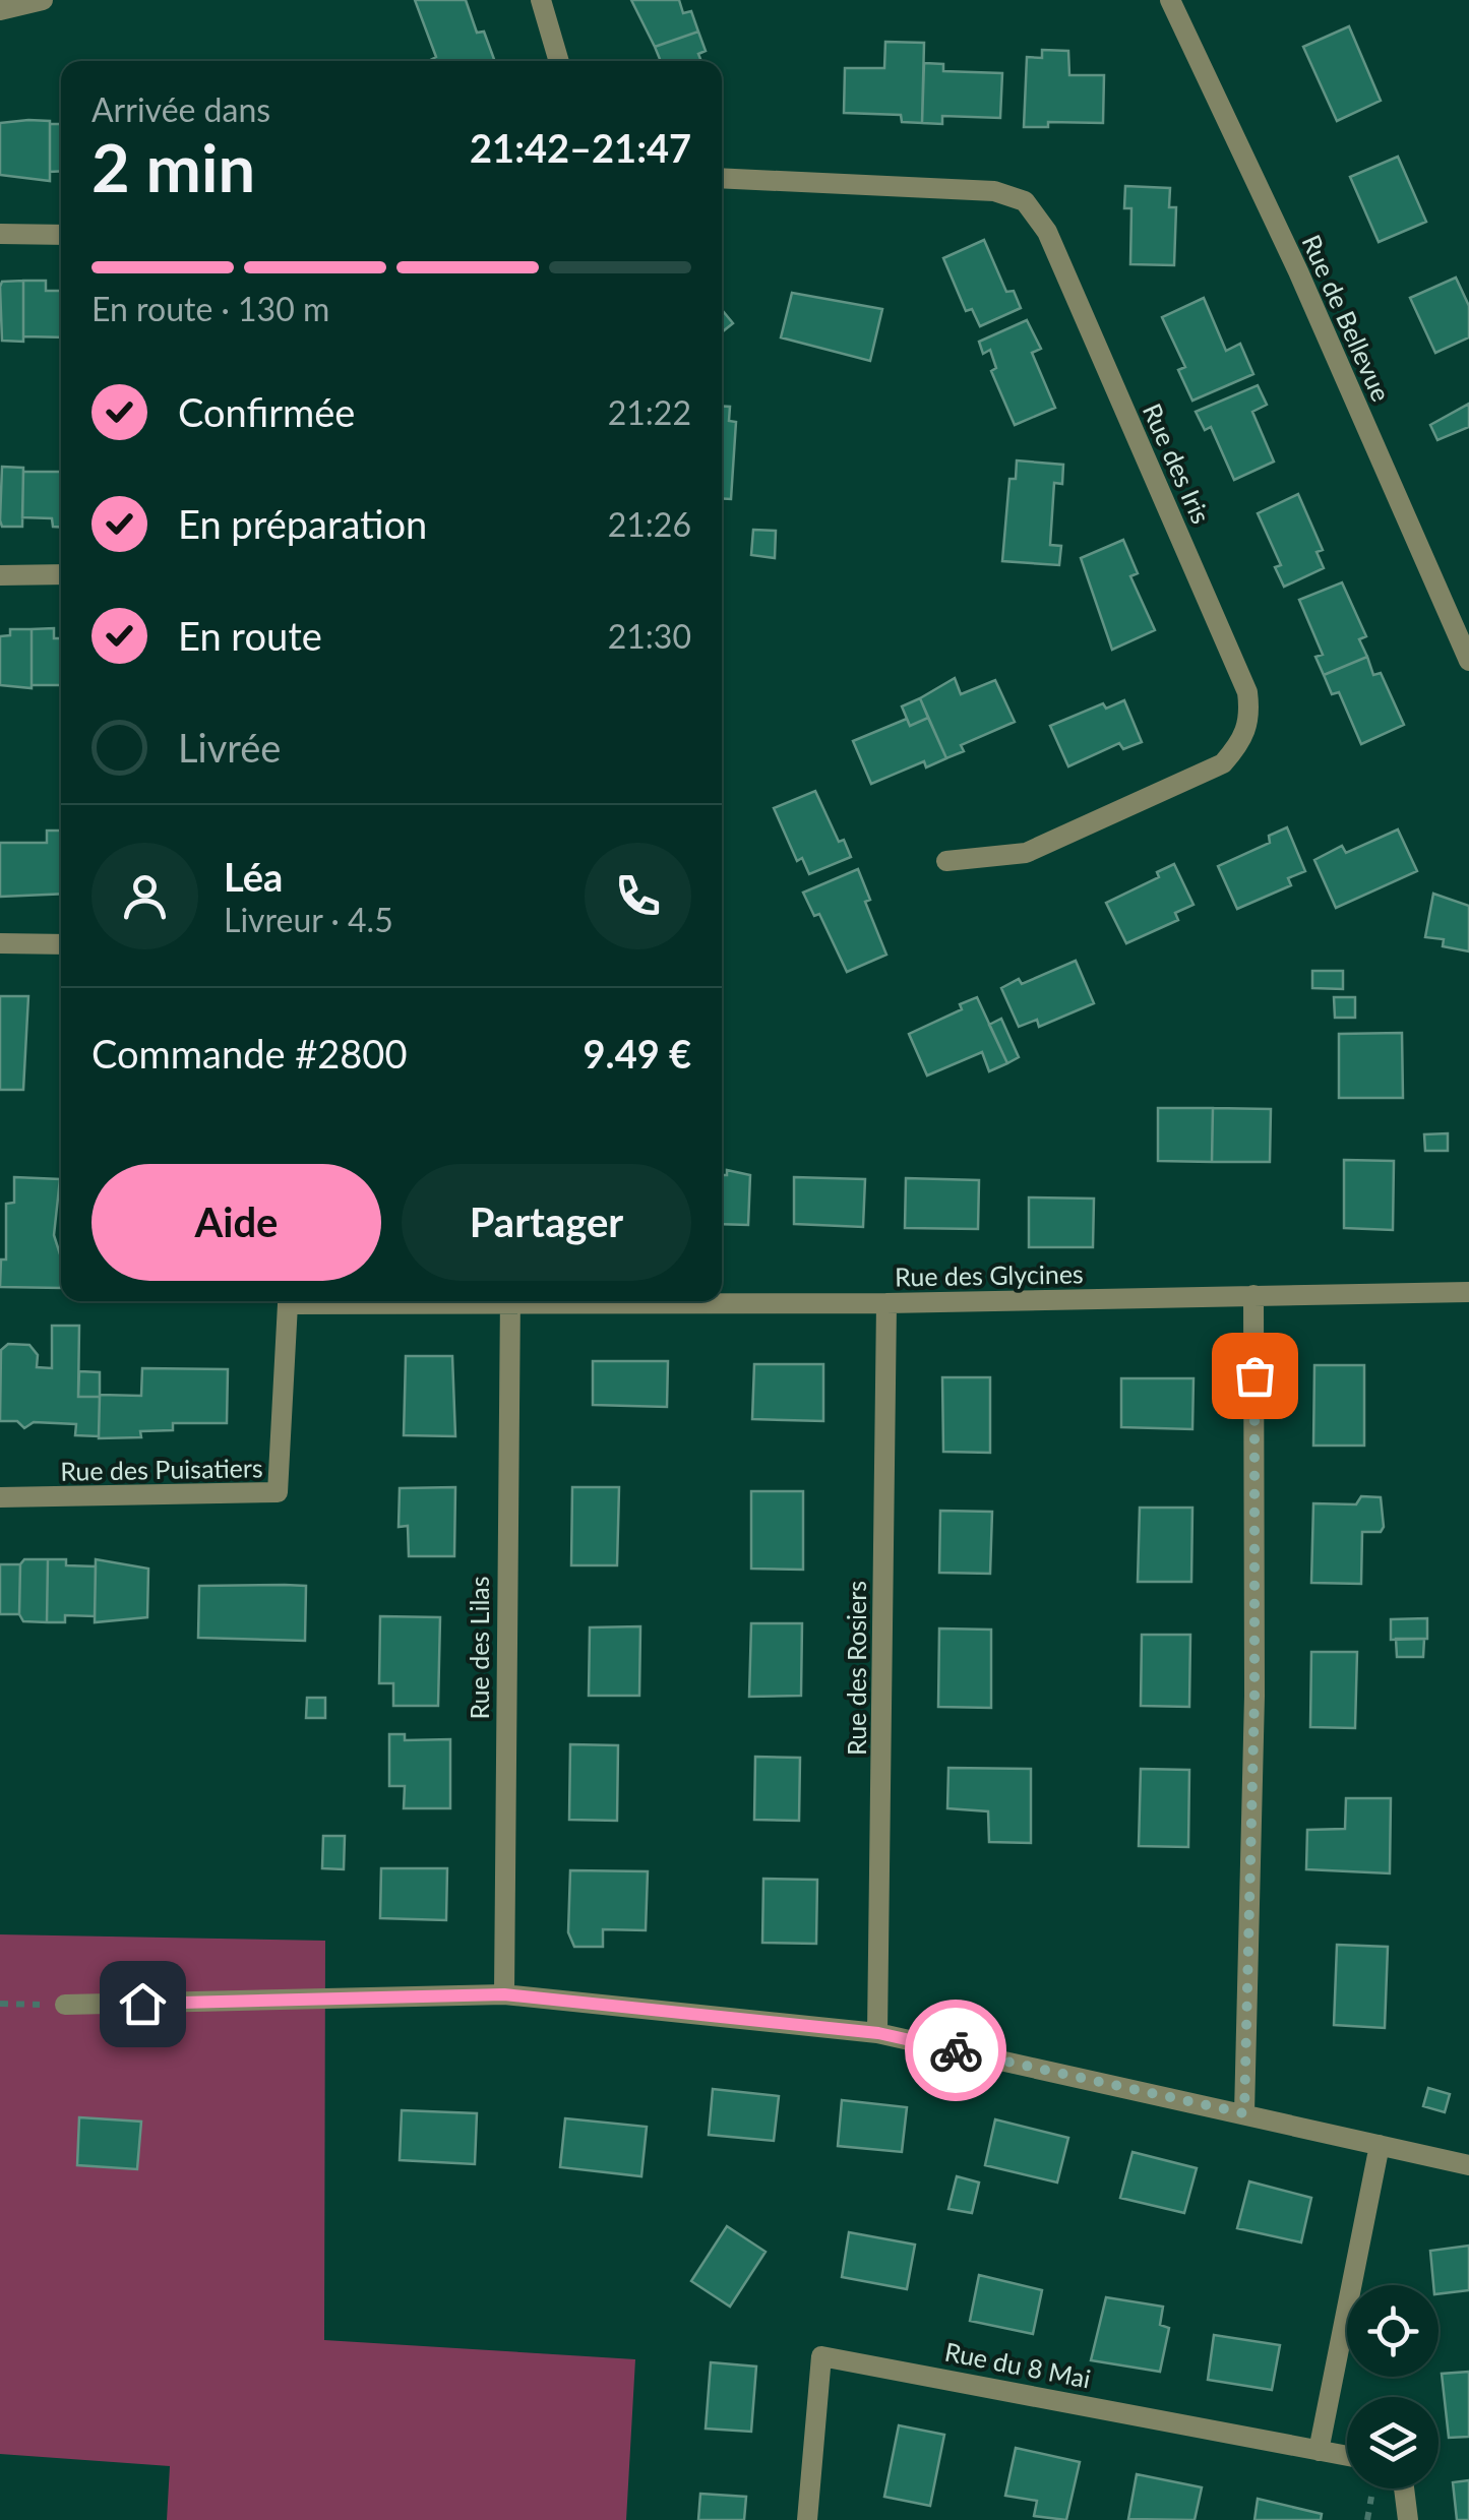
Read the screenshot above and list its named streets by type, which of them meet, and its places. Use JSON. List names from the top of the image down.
{
  "streets": {
    "street": [
      "Rue de Bellevue",
      "Rue des Iris",
      "Rue des Glycines",
      "Rue des Puisatiers",
      "Rue des Lilas",
      "Rue des Rosiers",
      "Rue du 8 Mai"
    ]
  },
  "crossings": [
    ["Rue des Glycines", "Rue des Rosiers"]
  ],
  "page": {
    "heading": ["2 min", "Arrivée dans", "21:42–21:47"],
    "panel": [
      "Léa",
      "Livreur · 4.5",
      "Commande #2800",
      "9.49 €"
    ],
    "bar": "En route · 130 m",
    "list": [
      ["Confirmée", "21:22"],
      ["En préparation", "21:26"],
      ["En route", "21:30"],
      "Livrée"
    ],
    "buttons": ["Aide", "Partager"]
  }
}
